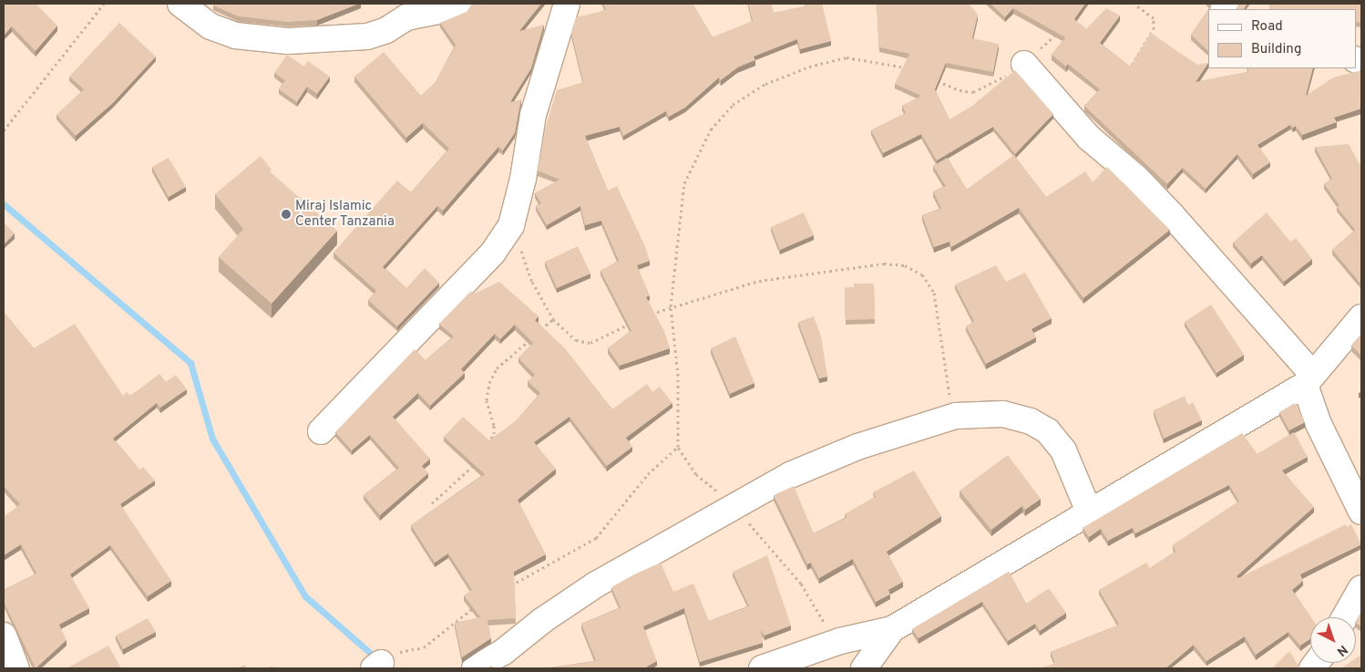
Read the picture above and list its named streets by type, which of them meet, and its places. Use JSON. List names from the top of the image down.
{
  "places": ["Miraj Islamic Center Tanzania"],
  "legend": ["Road", "Building"],
  "north": "bottom right"
}
